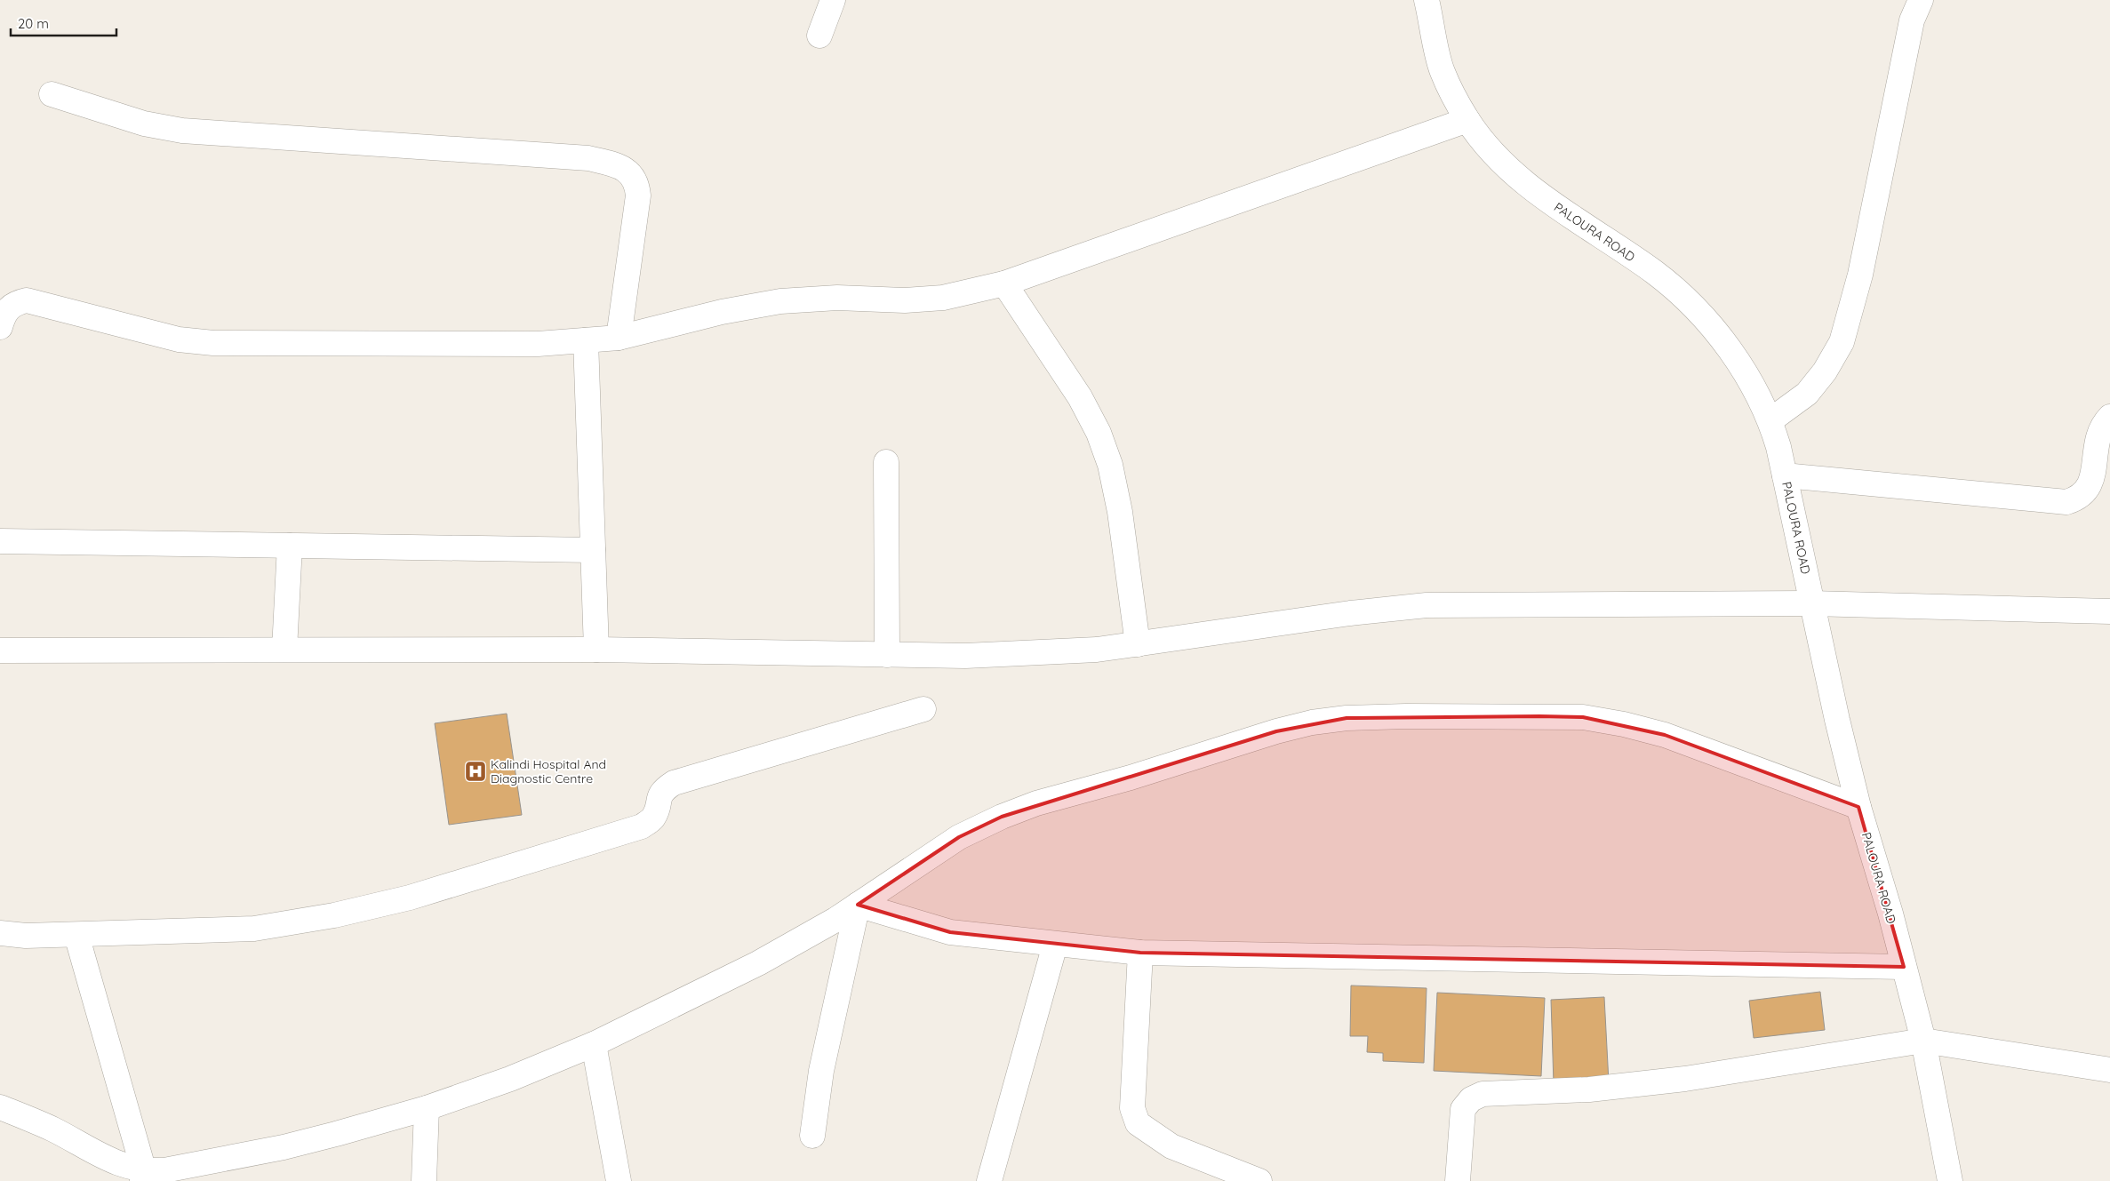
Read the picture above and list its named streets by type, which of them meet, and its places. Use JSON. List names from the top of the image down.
{
  "streets": {
    "street": ["PALOURA ROAD"]
  },
  "places": {
    "hospital": ["Kalindi Hospital And Diagnostic Centre"]
  },
  "scale_bar": "20 m"
}
